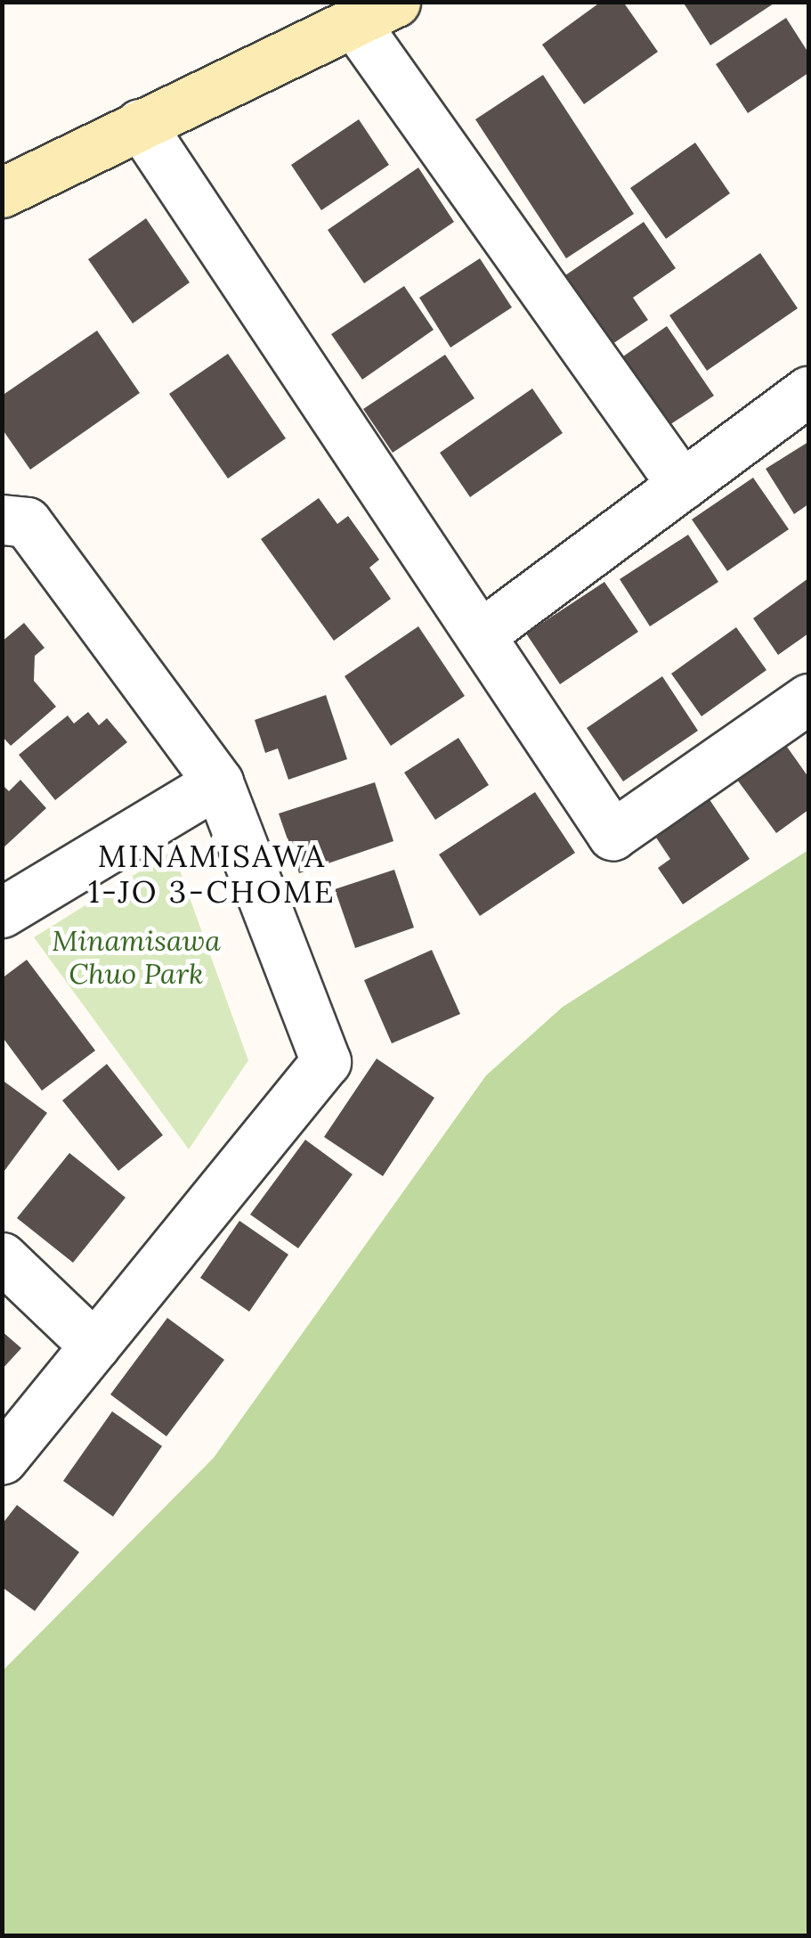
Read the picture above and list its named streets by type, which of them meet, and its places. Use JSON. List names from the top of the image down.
{
  "districts": ["MINAMISAWA 1-JO 3-CHOME"],
  "parks": ["Minamisawa Chuo Park"]
}
